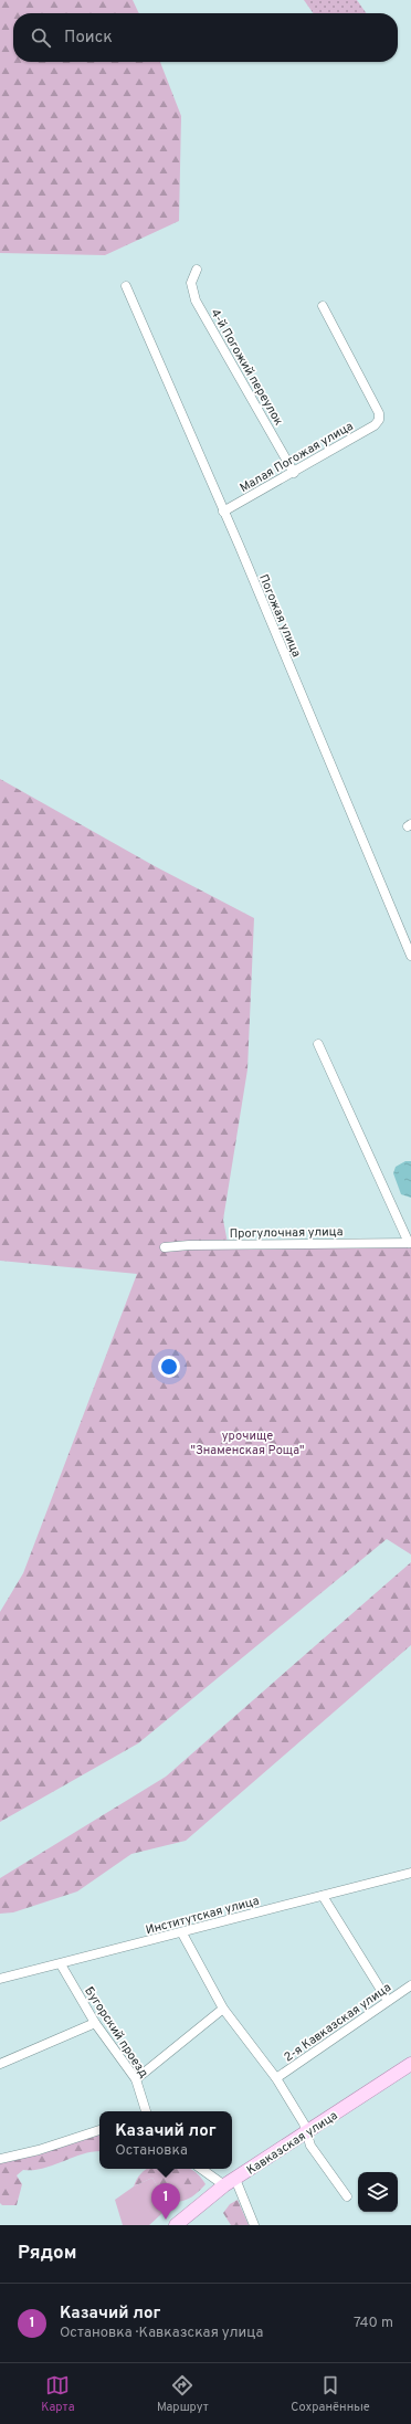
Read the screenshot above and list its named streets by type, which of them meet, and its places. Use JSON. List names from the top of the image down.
{
  "streets": {
    "main road": ["Кавказская улица"],
    "street": [
      "4-й Погожий переулок",
      "Малая Погожая улица",
      "Погожая улица",
      "Прогулочная улица",
      "Институтская улица",
      "2-я Кавказская улица",
      "Бугорский проезд"
    ]
  },
  "crossings": [
    ["4-й Погожий переулок", "Малая Погожая улица"],
    ["Малая Погожая улица", "Погожая улица"],
    ["Институтская улица", "Бугорский проезд"]
  ],
  "parks": ["урочище \"Знаменская Роща\""],
  "page": {
    "search": "Поиск",
    "popup": ["Казачий лог", "Остановка"],
    "pins": "1",
    "heading": "Рядом",
    "list": [
      {
        "mark": "1",
        "name": "Казачий лог",
        "note": "Остановка · Кавказская улица",
        "value": "740 m"
      }
    ],
    "nav": ["Карта", "Маршрут", "Сохранённые"]
  }
}
